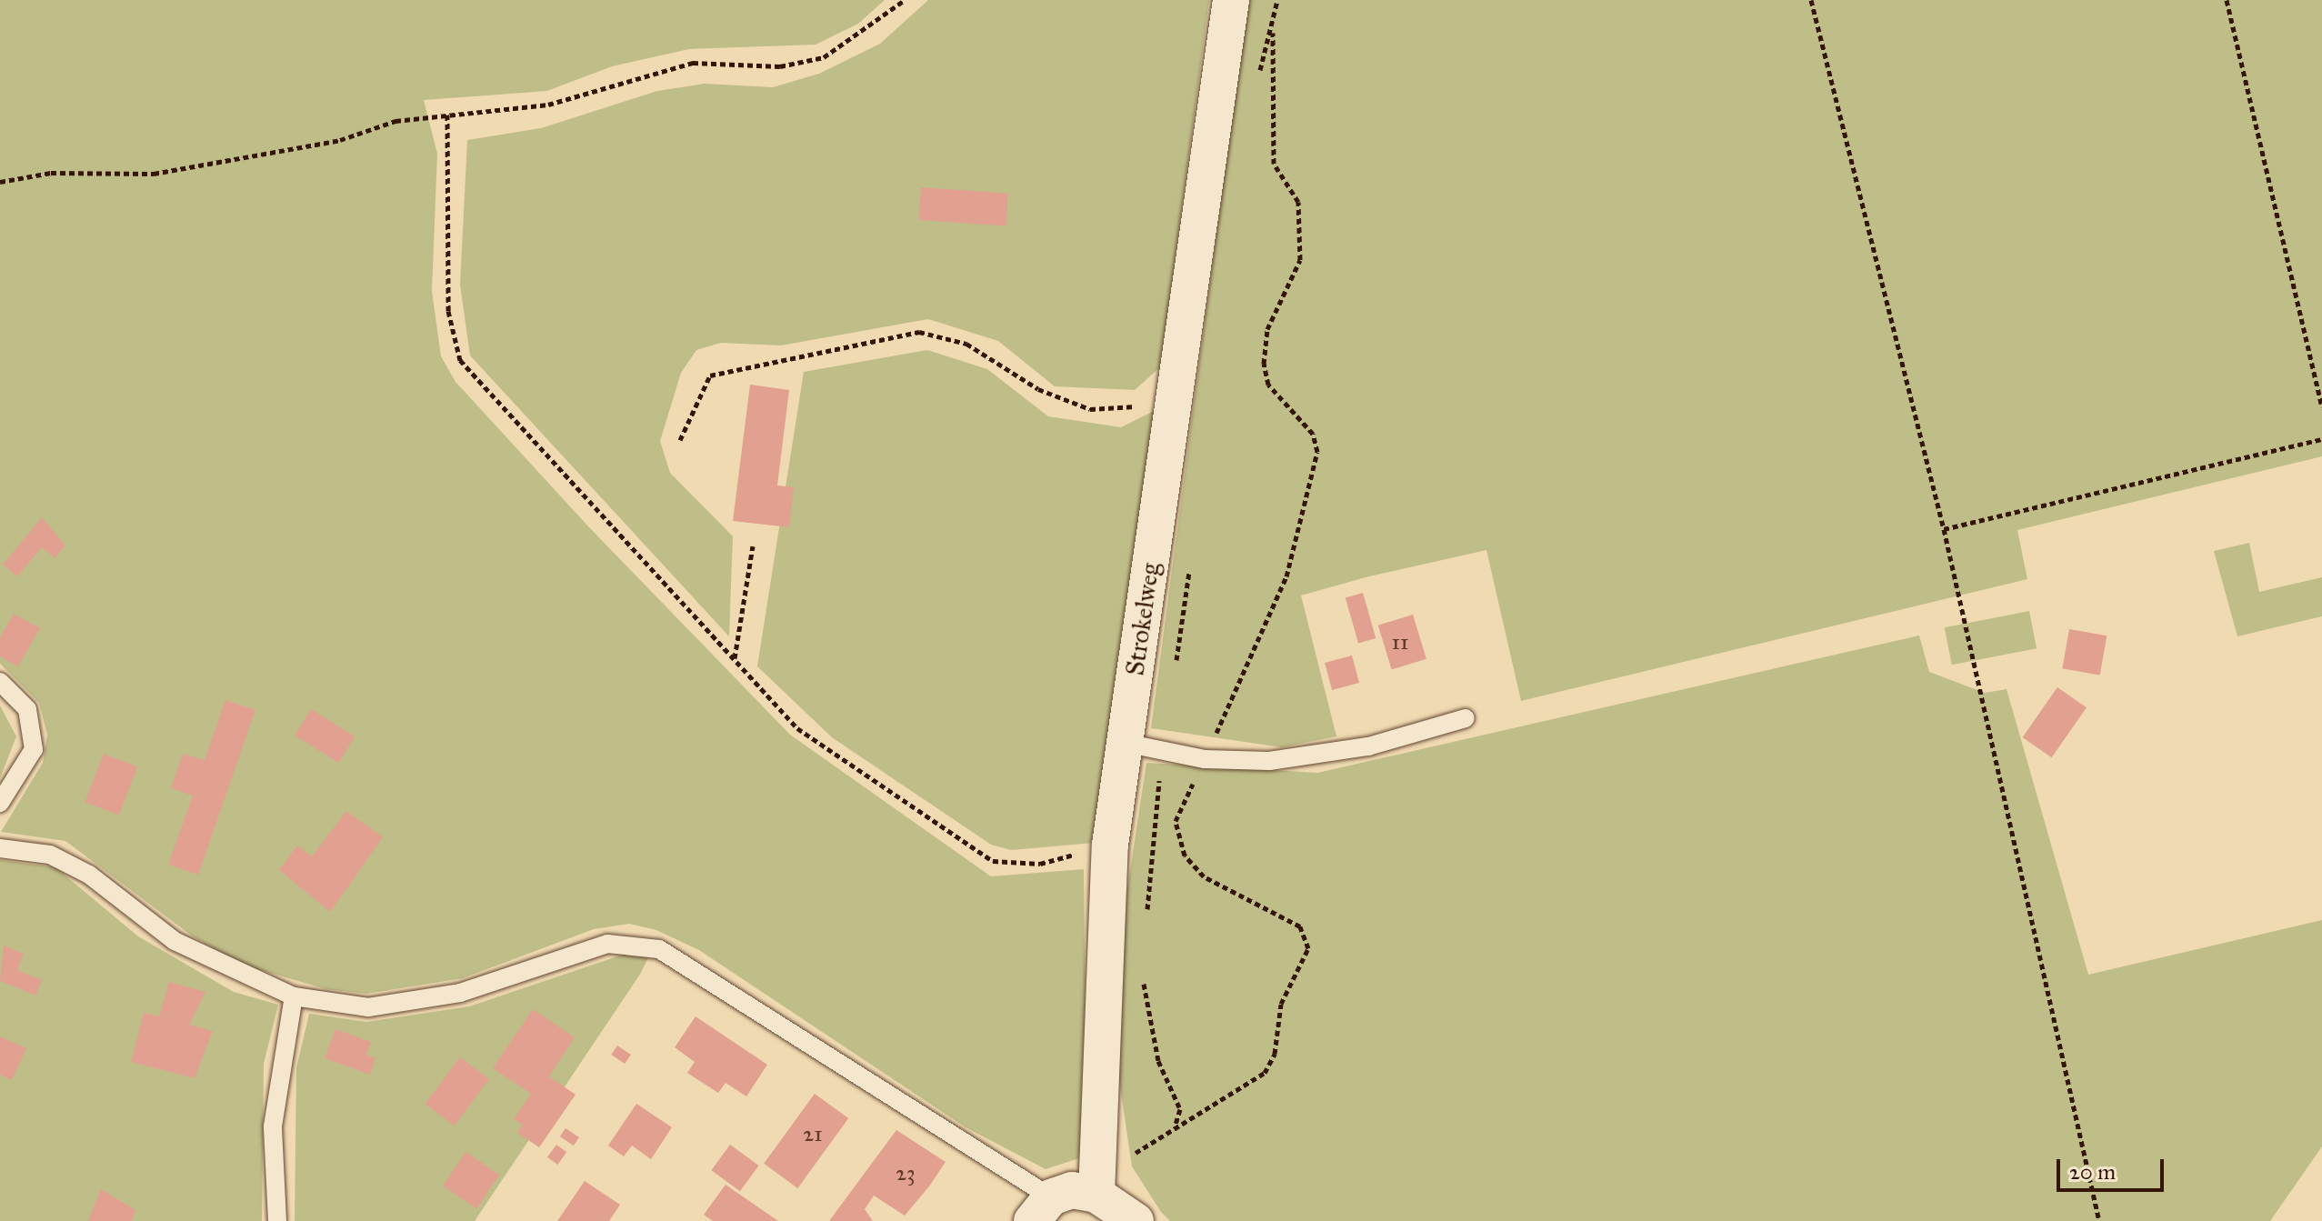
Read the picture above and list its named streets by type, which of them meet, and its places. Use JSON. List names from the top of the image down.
{
  "streets": {
    "street": ["Strokelweg"]
  },
  "house_numbers": ["11", "21", "23"],
  "scale_bar": "20 m"
}
